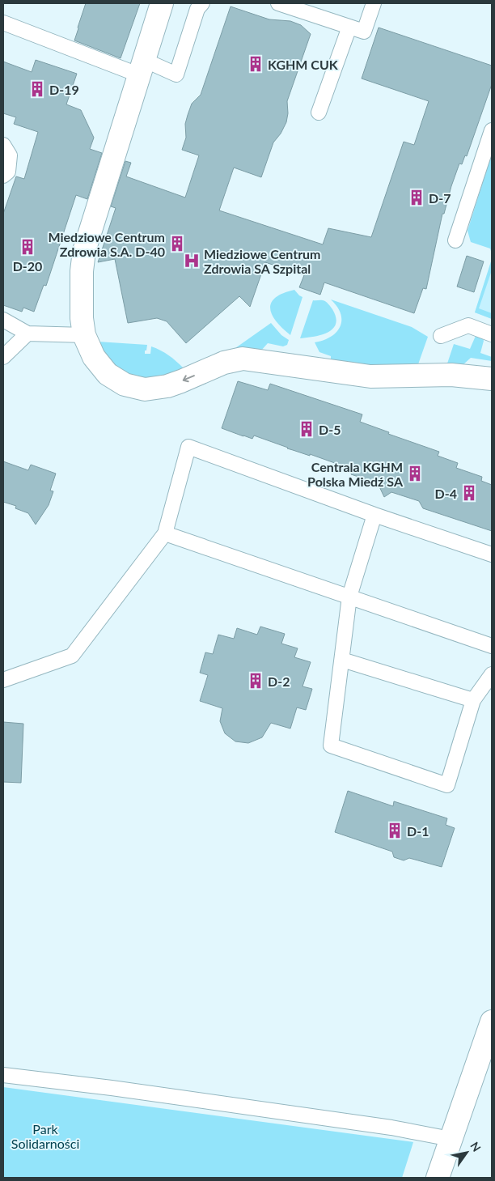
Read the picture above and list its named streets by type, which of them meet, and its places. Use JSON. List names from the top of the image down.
{
  "parks": ["Park Solidarności"],
  "places": {
    "building": [
      "KGHM CUK",
      "D-19",
      "D-7",
      "Miedziowe Centrum Zdrowia S.A. D-40",
      "D-20",
      "D-5",
      "Centrala KGHM Polska Miedź SA",
      "D-4",
      "D-2",
      "D-1"
    ],
    "hospital": ["Miedziowe Centrum Zdrowia SA Szpital"]
  },
  "north": "top right"
}
